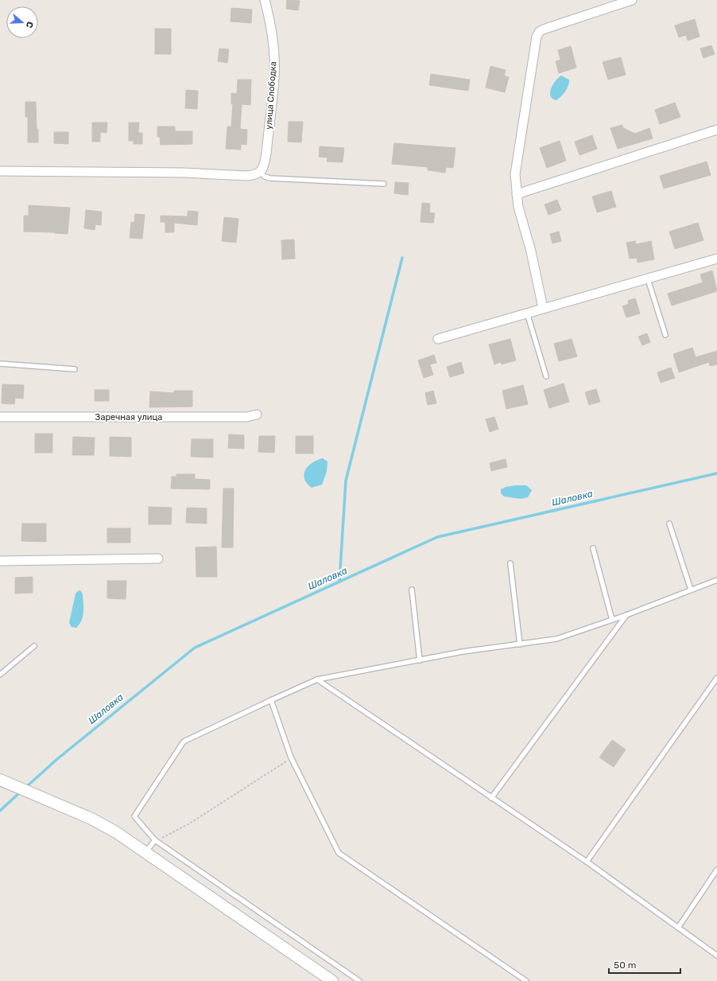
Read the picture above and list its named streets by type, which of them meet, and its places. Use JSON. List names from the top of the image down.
{
  "streets": {
    "street": ["улица Слободка", "Заречная улица"]
  },
  "water": ["Шаловка"],
  "scale_bar": "50 m",
  "north": "right"
}
